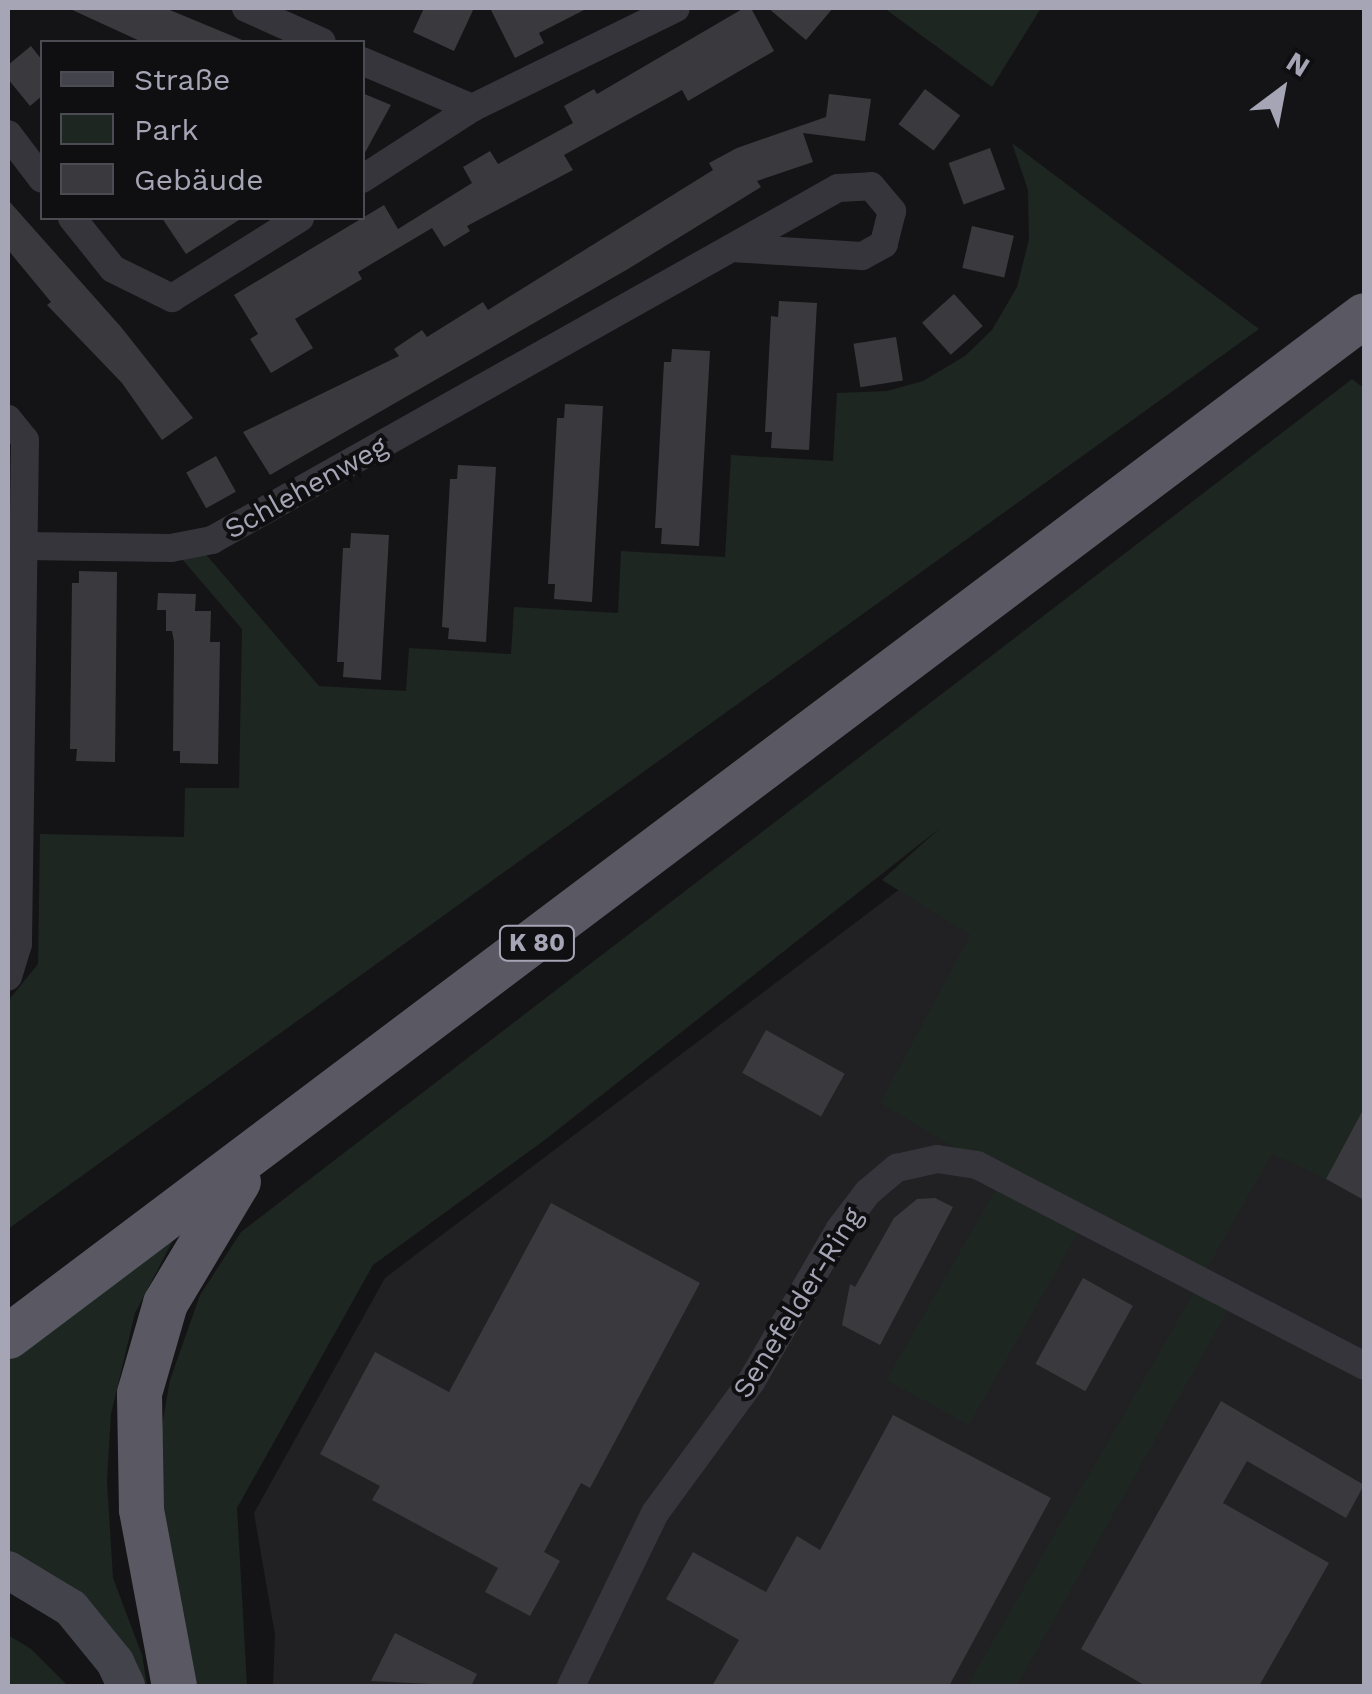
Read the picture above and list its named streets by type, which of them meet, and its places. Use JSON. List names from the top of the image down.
{
  "streets": {
    "highway": ["K 80"],
    "street": ["Schlehenweg", "Senefelder-Ring"]
  },
  "legend": ["Straße", "Park", "Gebäude"],
  "north": "top right"
}
